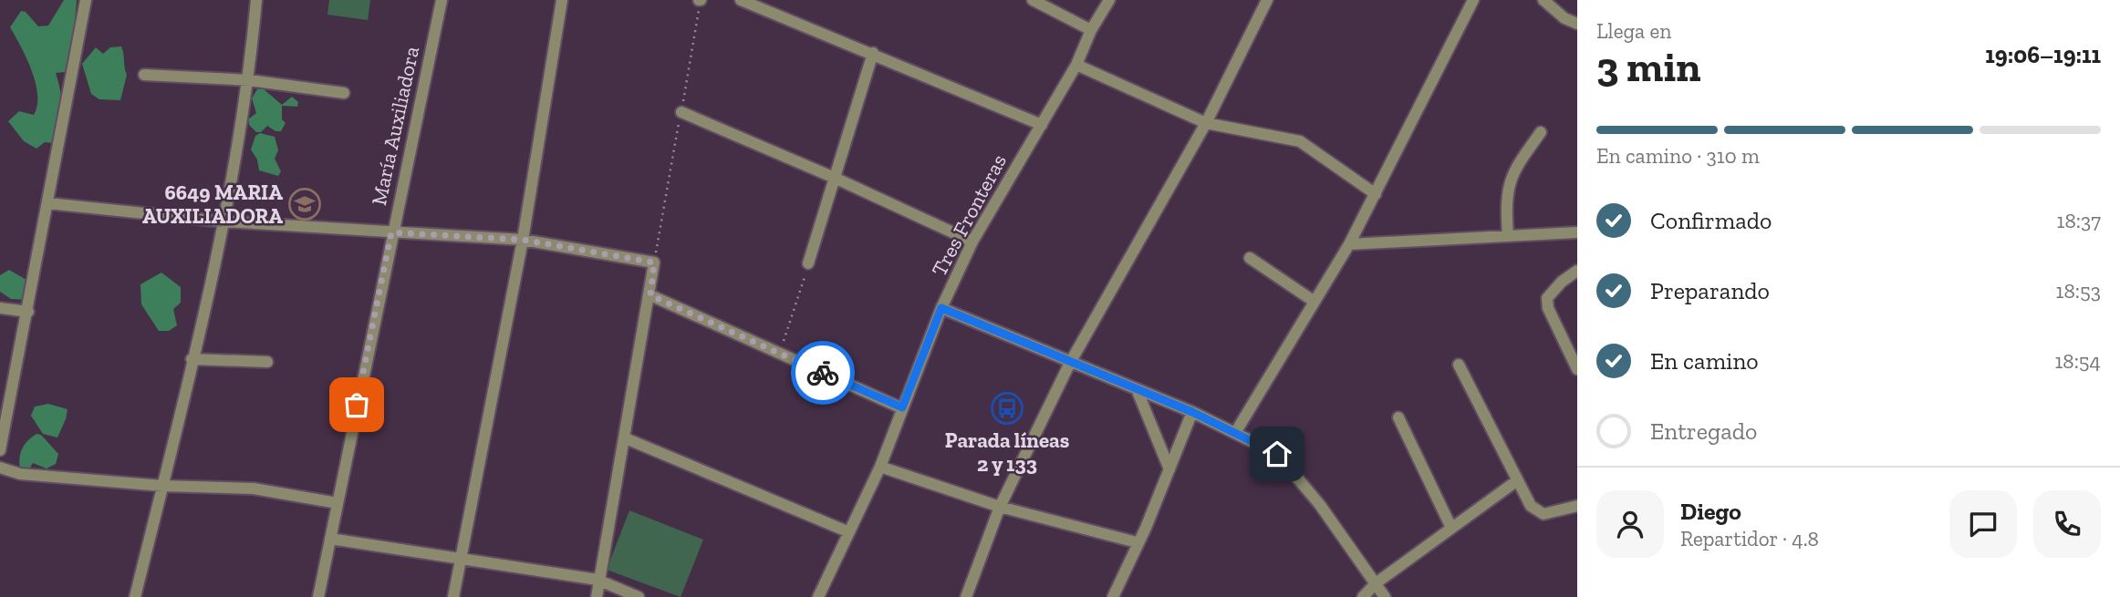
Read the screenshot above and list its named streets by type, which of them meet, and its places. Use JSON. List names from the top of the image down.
{
  "streets": {
    "street": ["María Auxiliadora", "Tres Fronteras"]
  },
  "places": {
    "school or university": ["6649 MARIA AUXILIADORA"],
    "bus stop": ["Parada líneas 2 y 133"]
  },
  "page": {
    "heading": ["3 min", "Llega en", "19:06–19:11"],
    "panel": ["Diego", "Repartidor · 4.8"],
    "bar": "En camino · 310 m",
    "list": [
      ["Confirmado", "18:37"],
      ["Preparando", "18:53"],
      ["En camino", "18:54"],
      "Entregado"
    ]
  }
}
